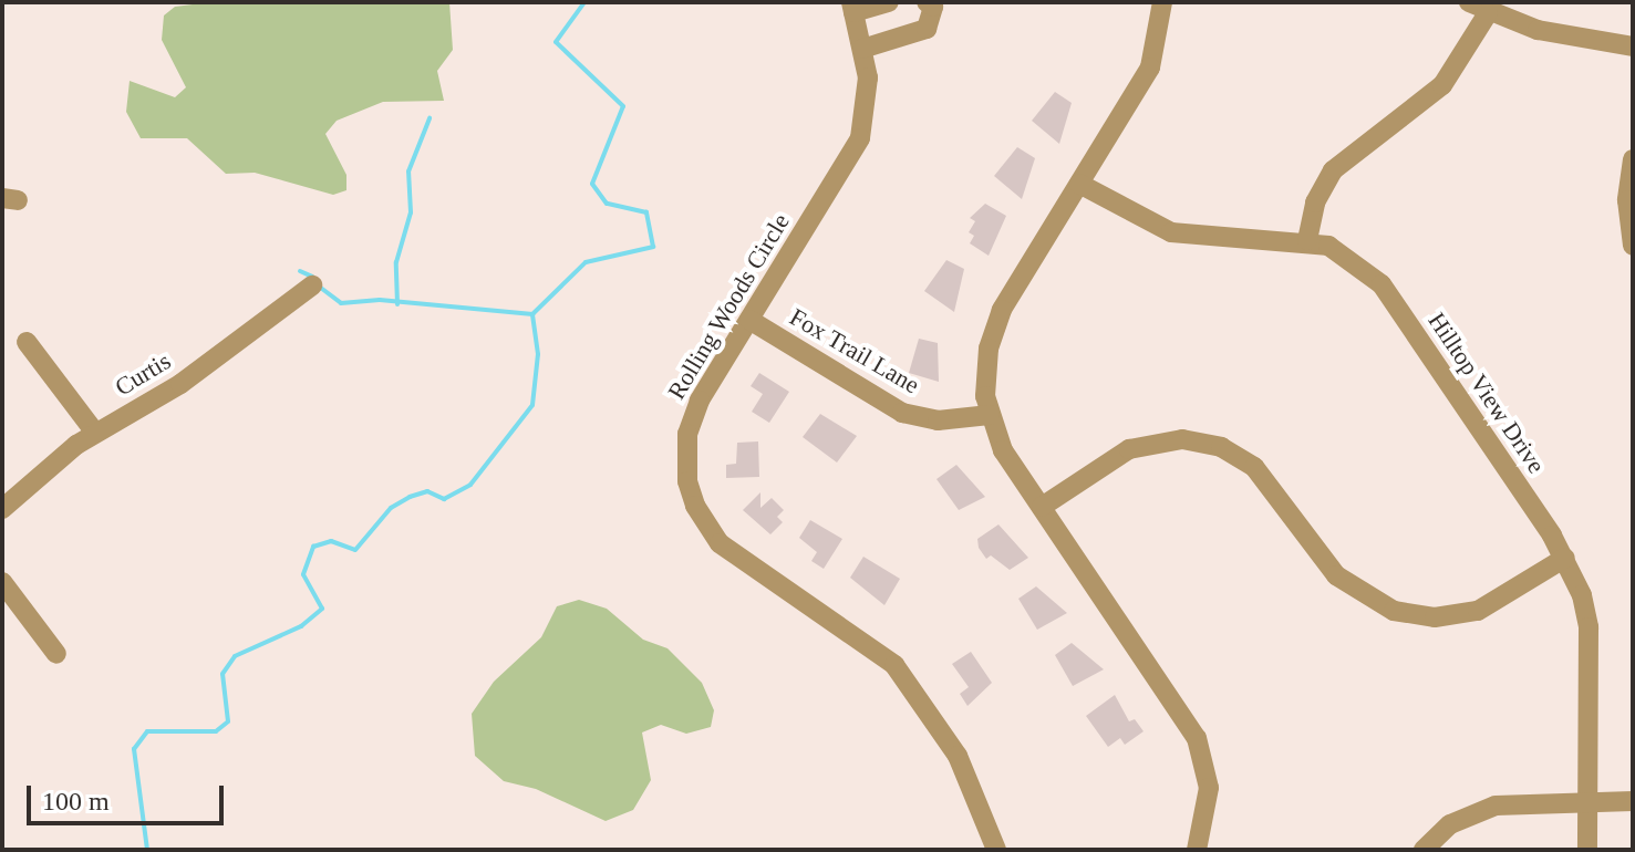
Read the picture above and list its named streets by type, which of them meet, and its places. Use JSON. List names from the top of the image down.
{
  "streets": {
    "street": [
      "Rolling Woods Circle",
      "Fox Trail Lane",
      "Curtis",
      "Hilltop View Drive"
    ]
  },
  "crossings": [
    ["Rolling Woods Circle", "Fox Trail Lane"]
  ],
  "scale_bar": "100 m"
}
